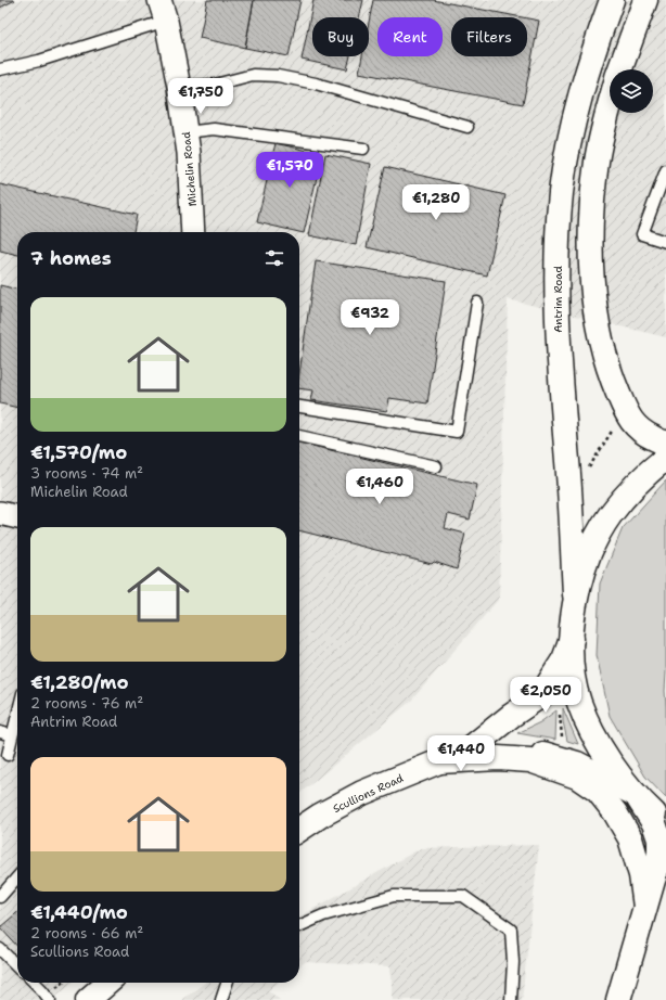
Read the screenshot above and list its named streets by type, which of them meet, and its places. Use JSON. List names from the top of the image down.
{
  "streets": {
    "main road": ["Antrim Road", "Scullions Road"],
    "street": ["Michelin Road"]
  },
  "page": {
    "chip": ["Buy", "Rent", "Filters"],
    "price": [
      "€1,750",
      "€1,570",
      "€1,280",
      "€932",
      "€1,460",
      "€2,050",
      "€1,440"
    ],
    "heading": "7 homes",
    "list": [
      {
        "name": "€1,570/mo",
        "note": "3 rooms · 74 m² · Michelin Road"
      },
      {
        "name": "€1,280/mo",
        "note": "2 rooms · 76 m² · Antrim Road"
      },
      {
        "name": "€1,440/mo",
        "note": "2 rooms · 66 m² · Scullions Road"
      }
    ]
  }
}
